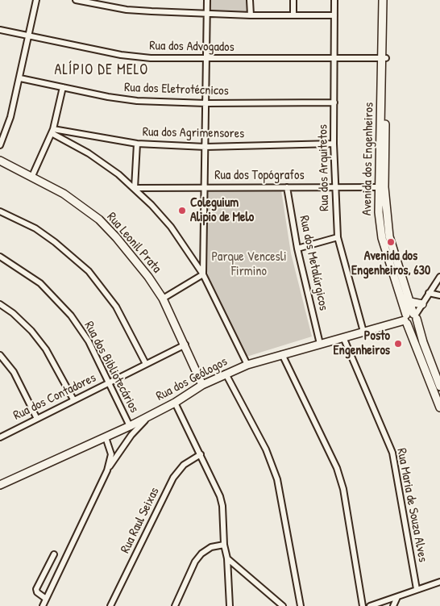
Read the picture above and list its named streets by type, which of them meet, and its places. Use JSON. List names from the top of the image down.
{
  "streets": {
    "street": [
      "Rua dos Advogados",
      "Rua dos Eletrotécnicos",
      "Rua dos Agrimensores",
      "Avenida dos Engenheiros",
      "Rua dos Arquitetos",
      "Rua dos Topógrafos",
      "Rua Leonil Prata",
      "Rua dos Metalúrgicos",
      "Rua dos Bibliotecários",
      "Rua dos Geólogos",
      "Rua dos Contadores",
      "Rua Maria de Souza Alves",
      "Rua Raul Seixas"
    ]
  },
  "crossings": [
    ["Rua dos Advogados", "Avenida dos Engenheiros"],
    ["Rua dos Advogados", "Rua dos Arquitetos"],
    ["Rua dos Eletrotécnicos", "Rua dos Arquitetos"],
    ["Rua dos Agrimensores", "Rua dos Arquitetos"],
    ["Avenida dos Engenheiros", "Rua dos Topógrafos"],
    ["Avenida dos Engenheiros", "Rua dos Geólogos"],
    ["Rua dos Arquitetos", "Rua dos Topógrafos"],
    ["Rua dos Arquitetos", "Rua dos Geólogos"],
    ["Rua dos Topógrafos", "Rua dos Metalúrgicos"],
    ["Rua Leonil Prata", "Rua dos Geólogos"],
    ["Rua Leonil Prata", "Rua dos Contadores"],
    ["Rua dos Metalúrgicos", "Rua dos Geólogos"],
    ["Rua dos Bibliotecários", "Rua dos Geólogos"],
    ["Rua dos Bibliotecários", "Rua dos Contadores"],
    ["Rua dos Geólogos", "Rua Maria de Souza Alves"]
  ],
  "districts": ["ALÍPIO DE MELO"],
  "parks": ["Parque Vencesli Firmino"],
  "places": ["Coleguium Alipio de Melo", "Avenida dos Engenheiros, 630", "Posto Engenheiros"]
}
